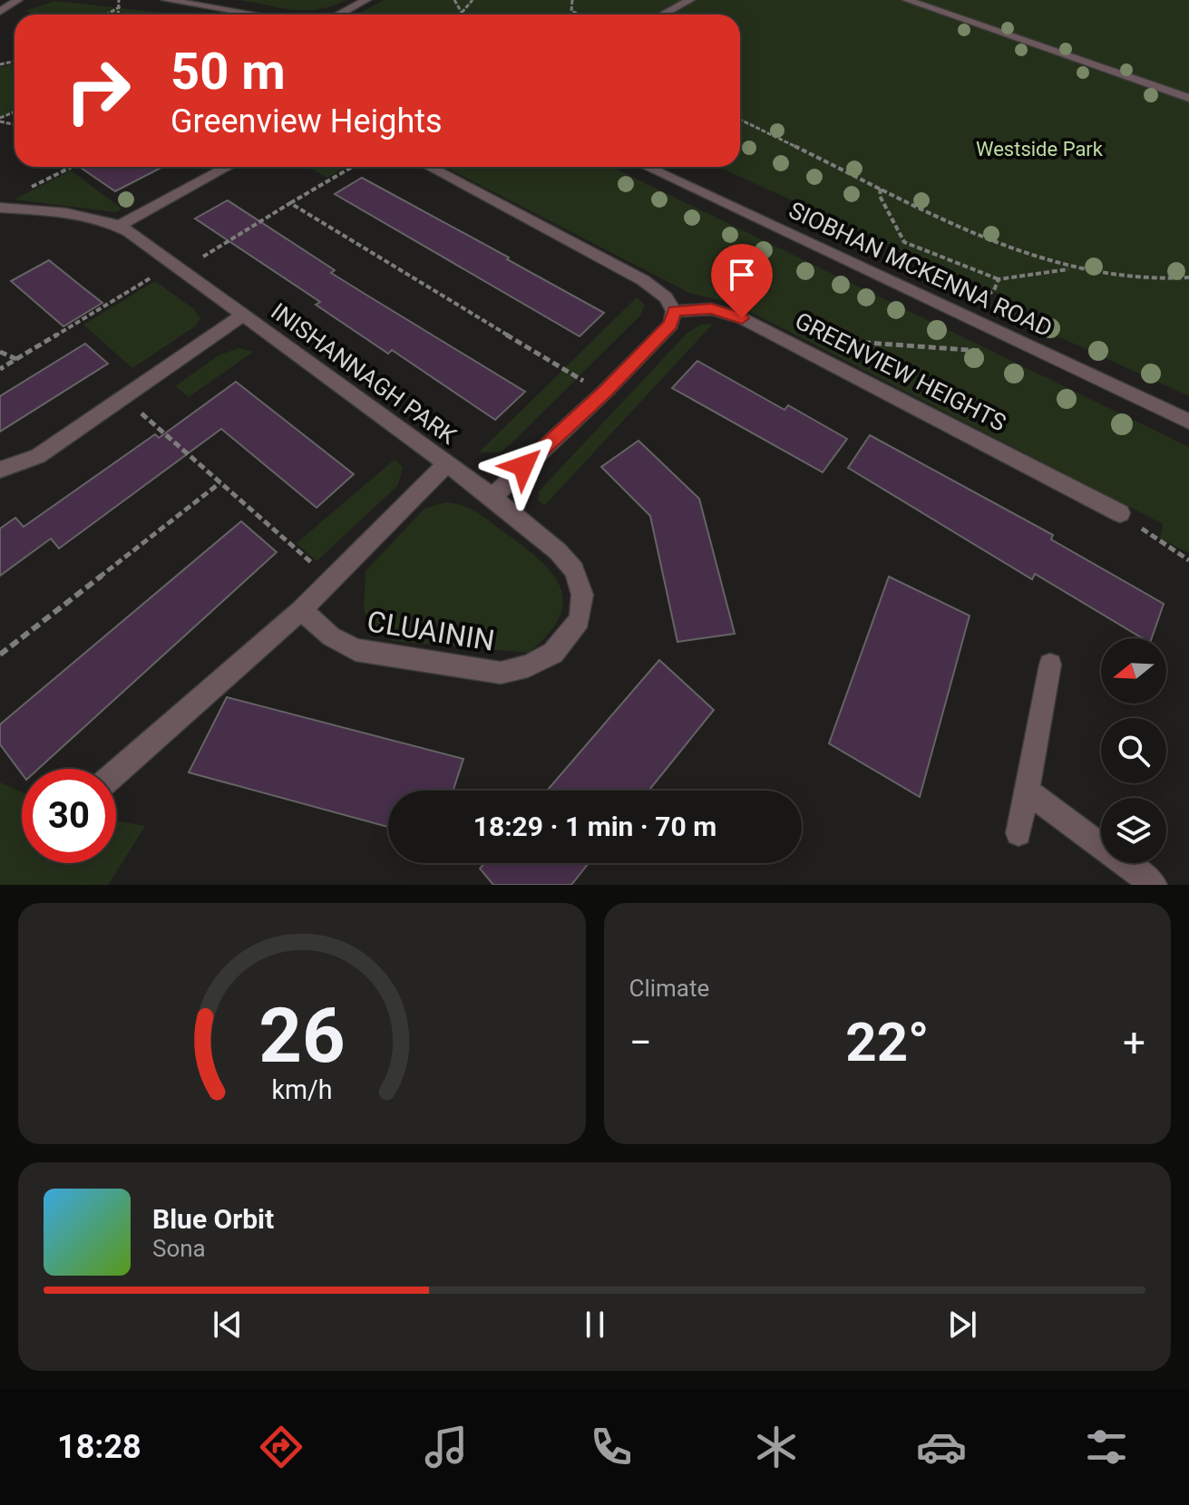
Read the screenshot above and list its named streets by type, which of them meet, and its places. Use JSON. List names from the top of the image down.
{
  "streets": {
    "street": [
      "SIOBHAN MCKENNA ROAD",
      "GREENVIEW HEIGHTS",
      "INISHANNAGH PARK",
      "CLUAININ"
    ]
  },
  "crossings": [
    ["INISHANNAGH PARK", "CLUAININ"]
  ],
  "parks": ["Westside Park"],
  "north": "left",
  "page": {
    "turn": ["50 m", "Greenview Heights"],
    "limit": "30",
    "trip": "18:29 · 1 min · 70 m",
    "tile": "Climate",
    "heat": ["−", "22°", "+"],
    "song": ["Blue Orbit", "Sona"],
    "tabs": "18:28",
    "gauge": ["26", "km/h"]
  }
}
